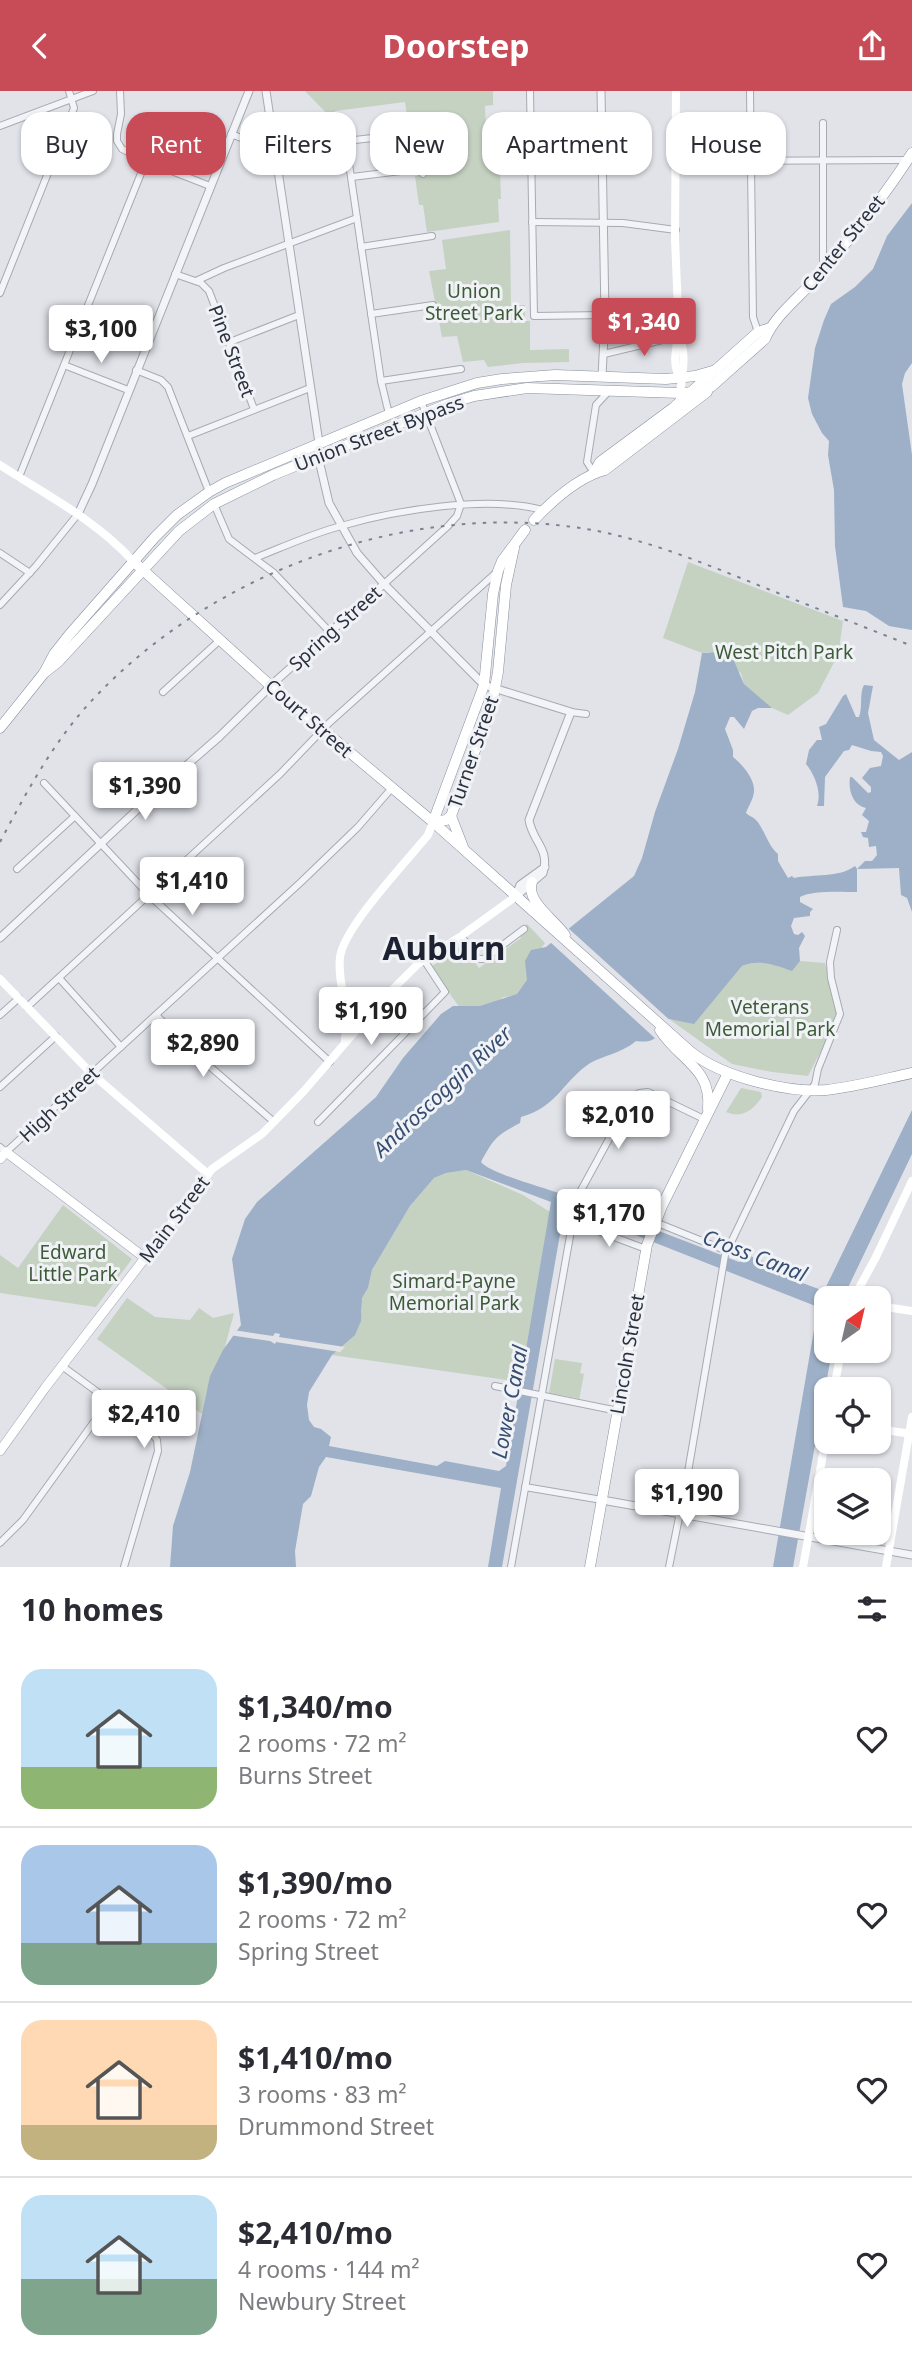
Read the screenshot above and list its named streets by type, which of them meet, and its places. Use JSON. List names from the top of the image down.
{
  "streets": {
    "highway": [
      "Center Street",
      "Union Street Bypass",
      "Court Street",
      "Turner Street",
      "Lincoln Street"
    ],
    "main road": ["Main Street"],
    "street": ["Pine Street", "Spring Street", "High Street"]
  },
  "crossings": [
    ["Center Street", "Union Street Bypass"],
    ["Union Street Bypass", "Court Street"],
    ["Spring Street", "Court Street"],
    ["Court Street", "Turner Street"],
    ["Court Street", "High Street"],
    ["Court Street", "Main Street"]
  ],
  "districts": ["Auburn"],
  "water": ["Androscoggin River", "Cross Canal", "Lower Canal"],
  "parks": [
    "Union Street Park",
    "West Pitch Park",
    "Veterans Memorial Park",
    "Edward Little Park",
    "Simard-Payne Memorial Park"
  ],
  "north": "top right",
  "page": {
    "header": "Doorstep",
    "chip": [
      "Buy",
      "Rent",
      "Filters",
      "New",
      "Apartment",
      "House"
    ],
    "price": [
      "$1,340",
      "$3,100",
      "$1,390",
      "$1,410",
      "$1,190",
      "$2,890",
      "$2,010",
      "$1,170",
      "$2,410",
      "$1,190"
    ],
    "heading": "10 homes",
    "list": [
      {
        "name": "$1,340/mo",
        "note": "2 rooms · 72 m² · Burns Street"
      },
      {
        "name": "$1,390/mo",
        "note": "2 rooms · 72 m² · Spring Street"
      },
      {
        "name": "$1,410/mo",
        "note": "3 rooms · 83 m² · Drummond Street"
      },
      {
        "name": "$2,410/mo",
        "note": "4 rooms · 144 m² · Newbury Street"
      }
    ]
  }
}
